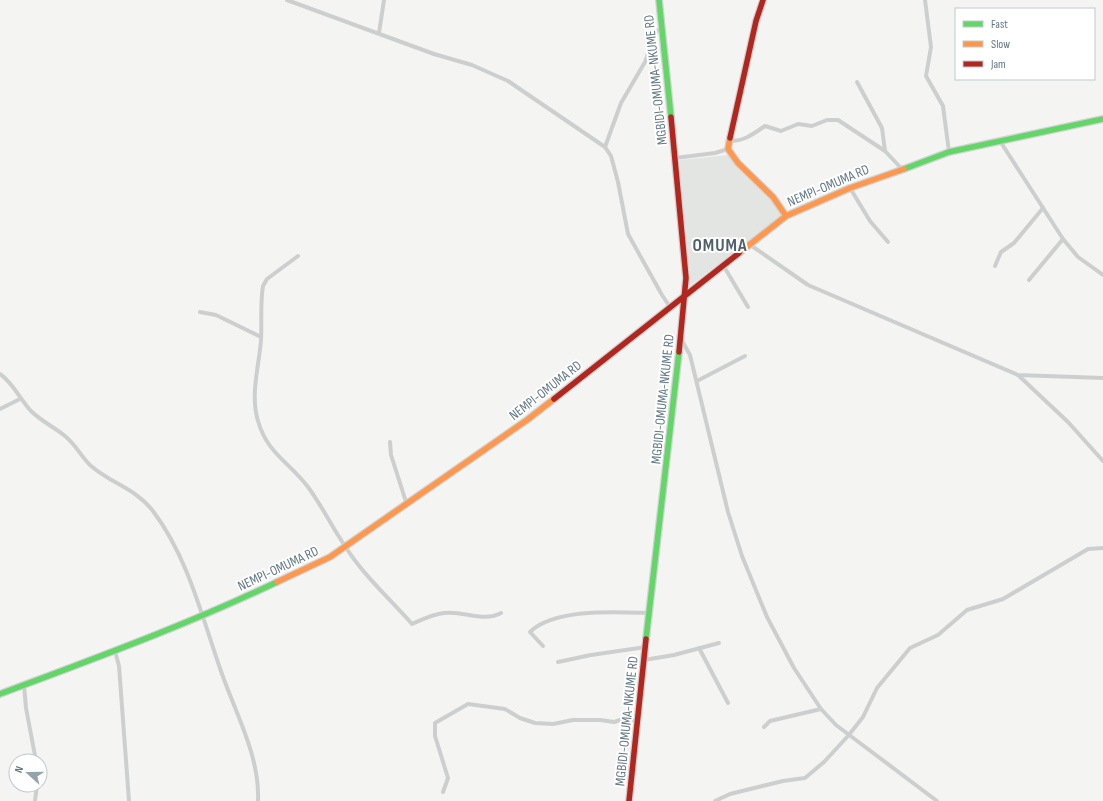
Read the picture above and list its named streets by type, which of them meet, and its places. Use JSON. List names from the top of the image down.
{
  "streets": {
    "street": ["MGBIDI-OMUMA-NKUME RD", "NEMPI-OMUMA RD"]
  },
  "crossings": [
    ["MGBIDI-OMUMA-NKUME RD", "NEMPI-OMUMA RD"]
  ],
  "districts": ["OMUMA"],
  "legend": ["Fast", "Slow", "Jam"],
  "north": "left"
}
